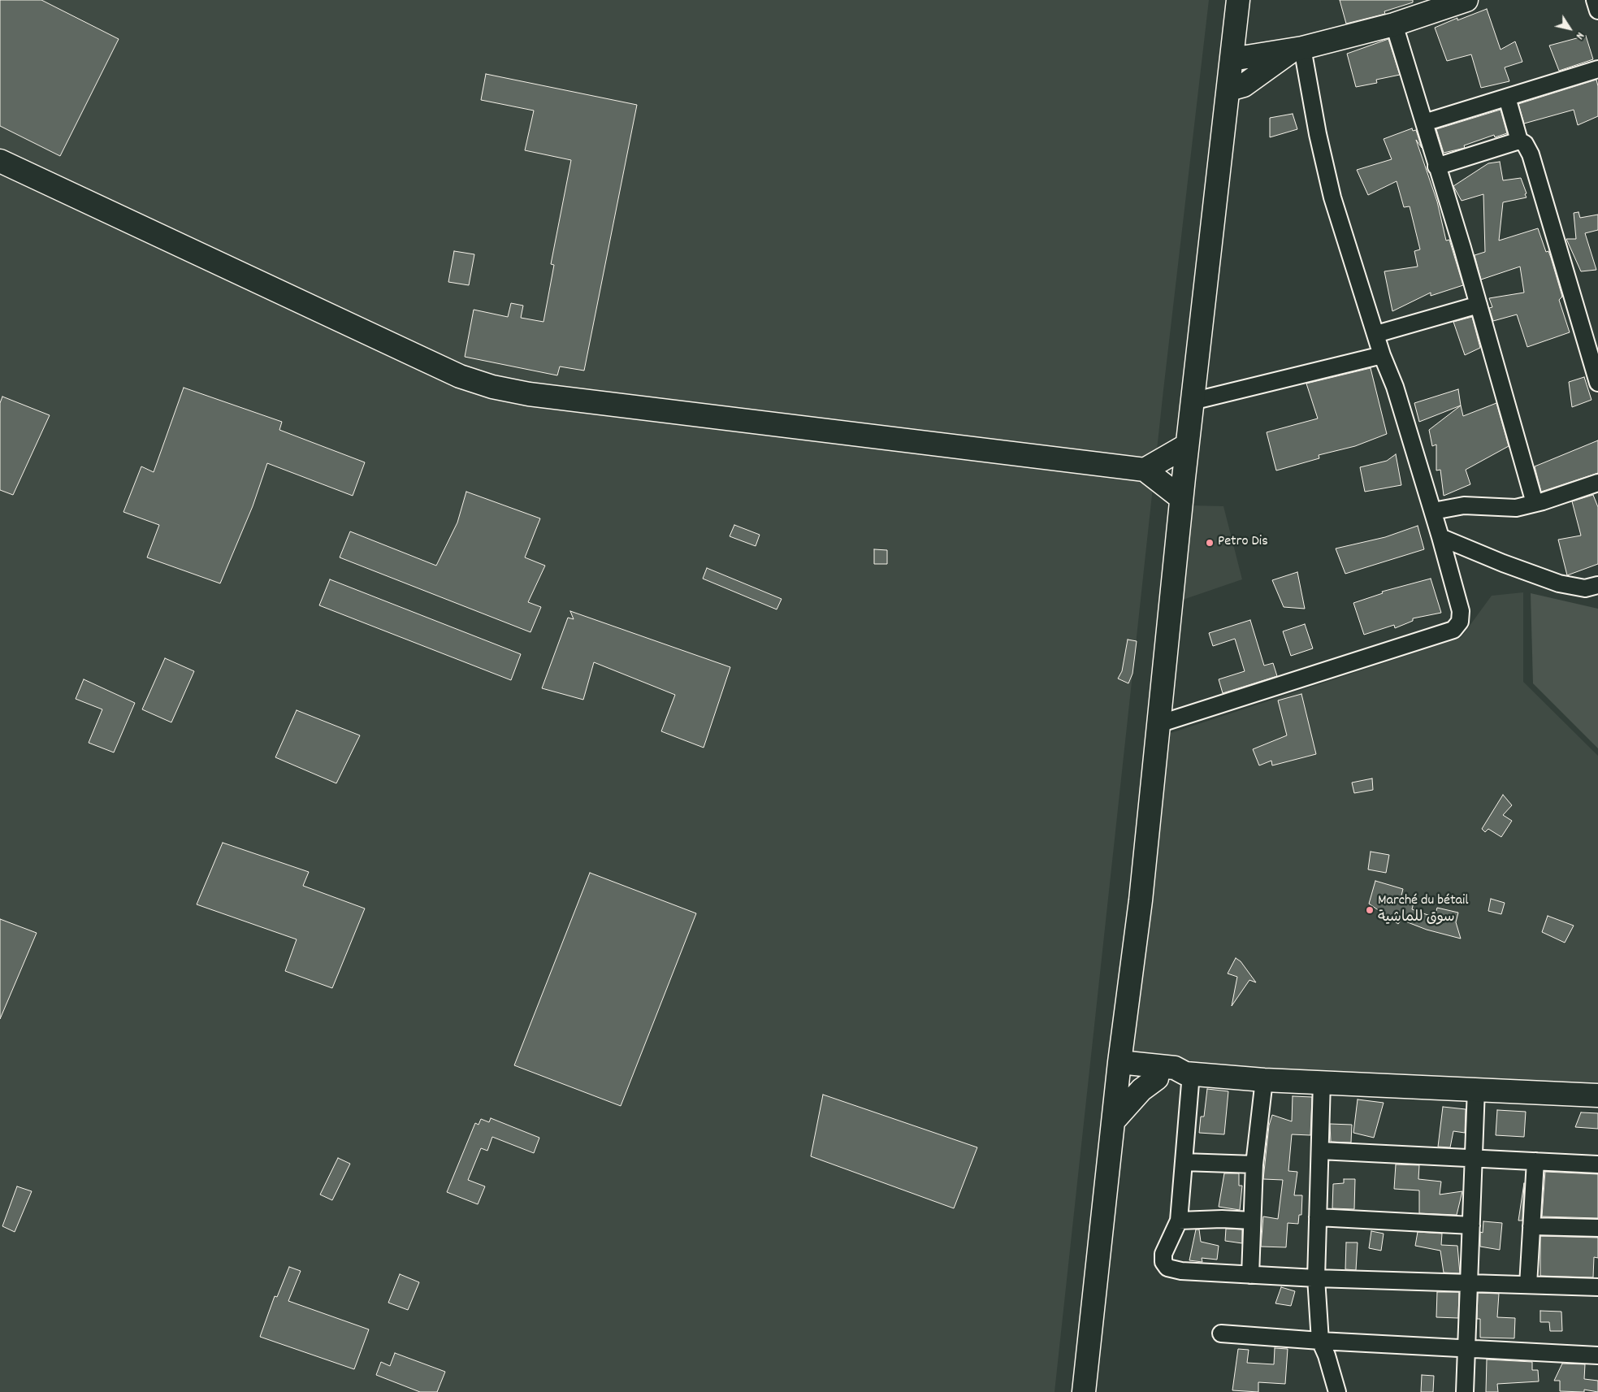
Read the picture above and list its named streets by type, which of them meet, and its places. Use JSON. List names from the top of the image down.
{
  "places": ["Petro Dis", "Marché du bétail سوق للماشية"],
  "north": "bottom right"
}
